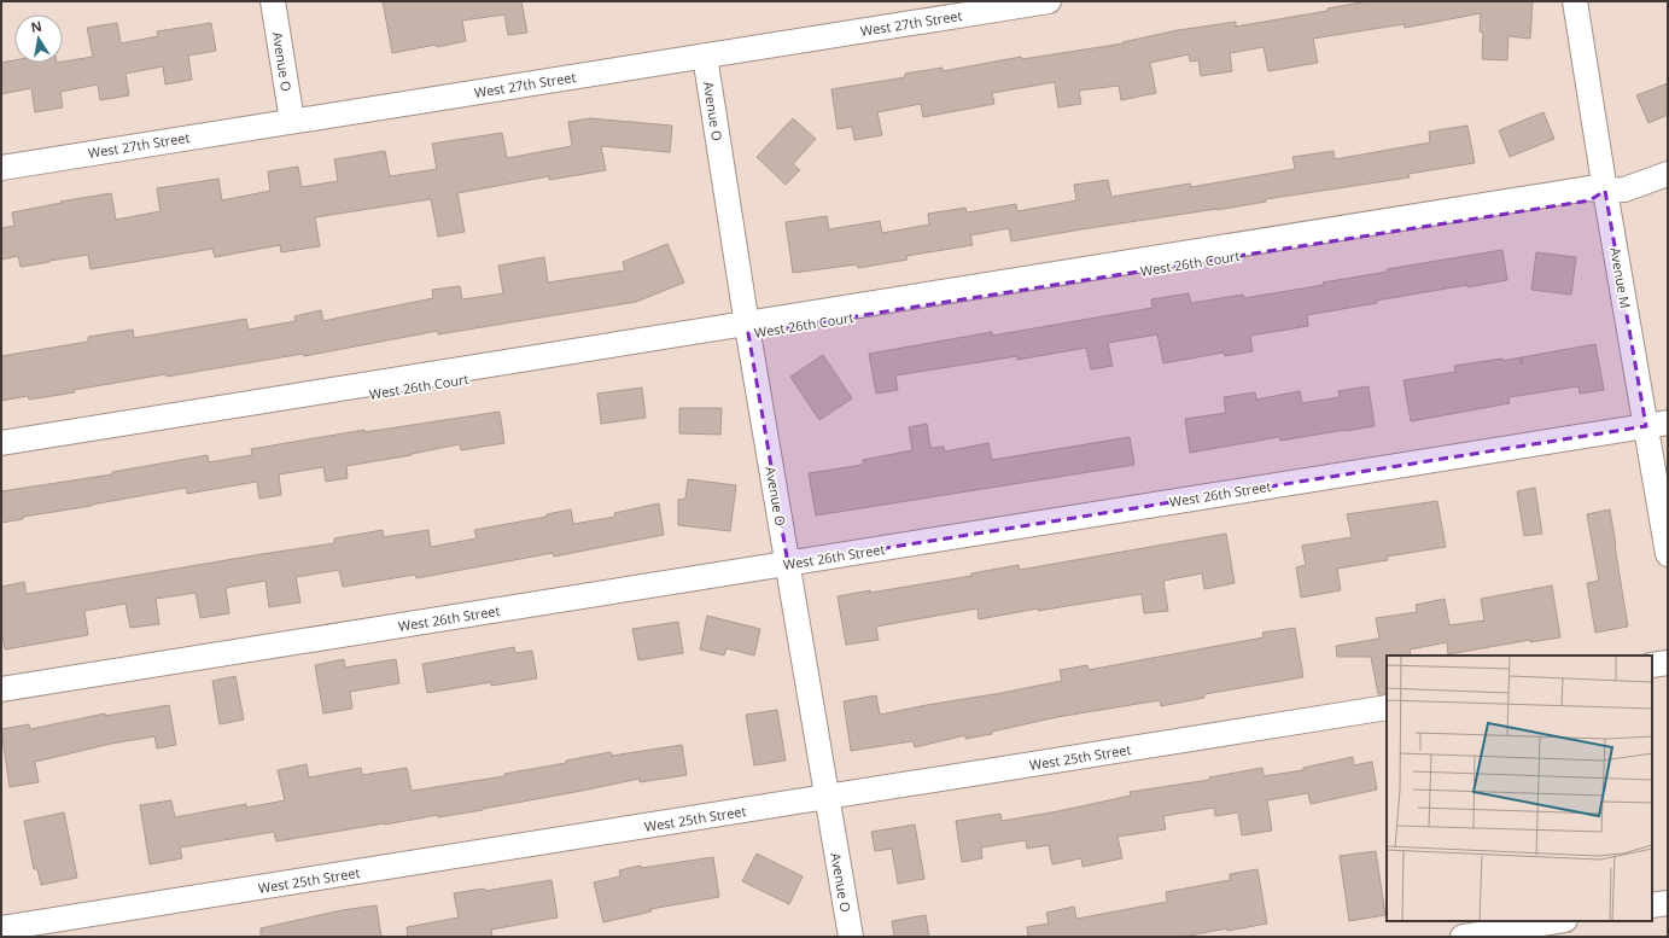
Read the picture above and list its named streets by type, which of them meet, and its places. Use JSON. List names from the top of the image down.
{
  "streets": {
    "street": [
      "West 27th Street",
      "Avenue O",
      "West 26th Court",
      "Avenue M",
      "West 26th Street",
      "West 25th Street"
    ]
  },
  "crossings": [
    ["West 27th Street", "Avenue O"],
    ["Avenue O", "West 26th Court"],
    ["Avenue O", "West 26th Street"],
    ["Avenue O", "West 25th Street"],
    ["West 26th Court", "Avenue M"],
    ["Avenue M", "West 26th Street"]
  ],
  "north": "top"
}
